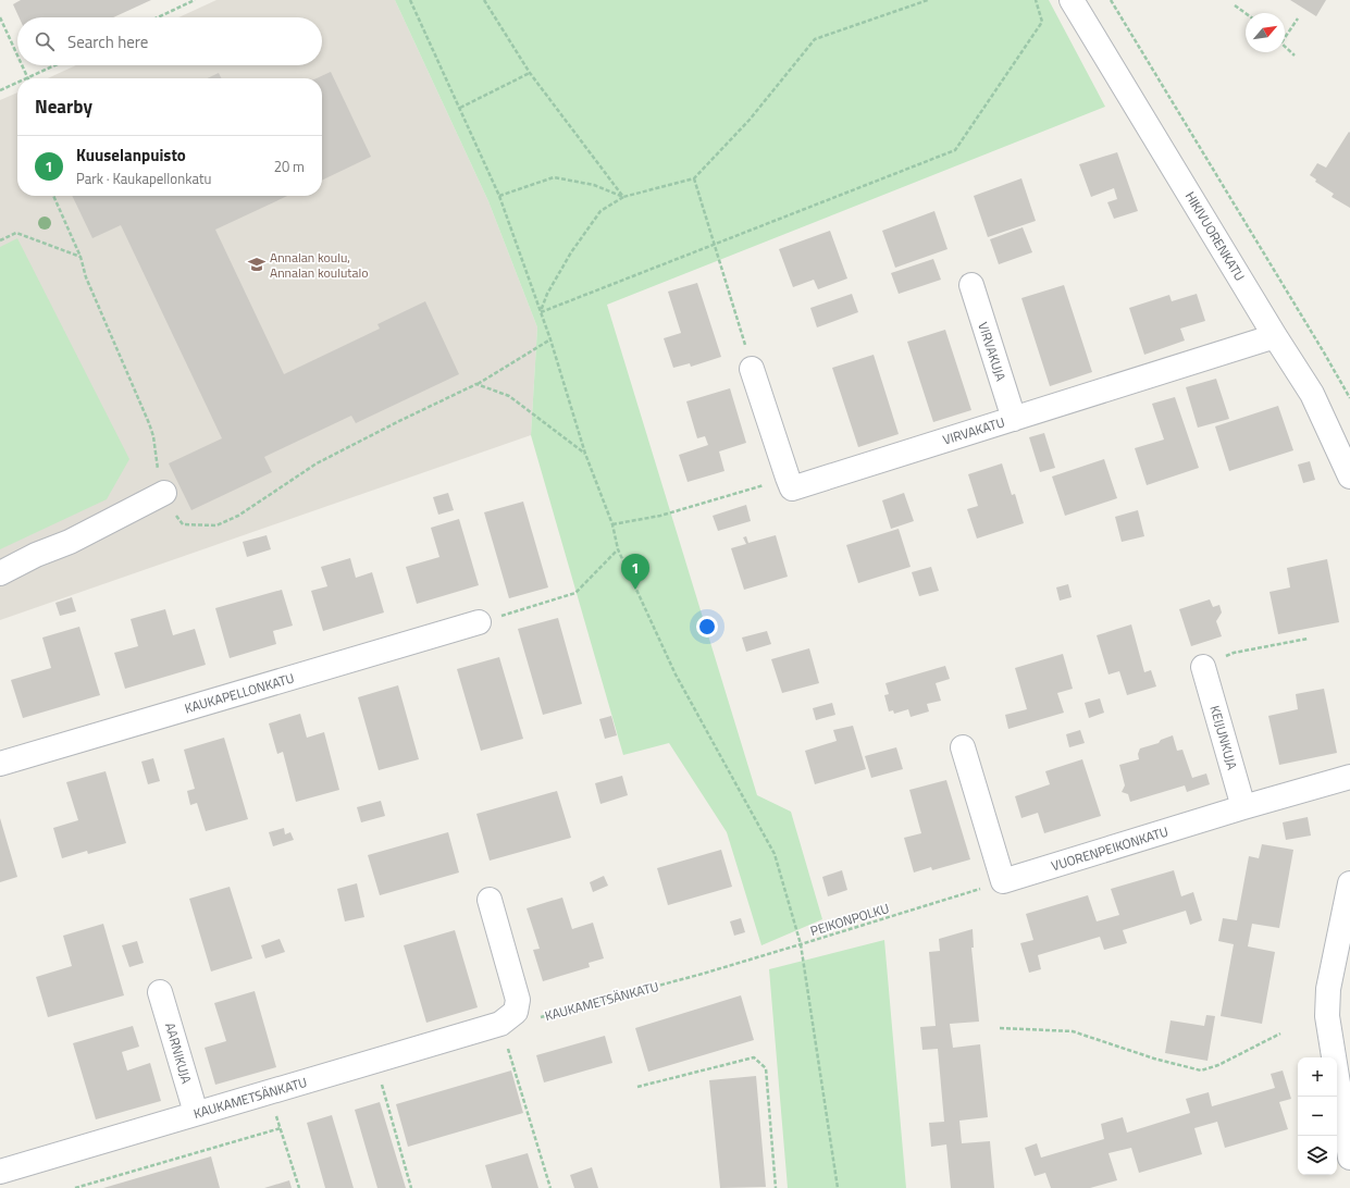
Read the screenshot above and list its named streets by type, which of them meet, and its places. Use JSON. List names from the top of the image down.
{
  "streets": {
    "street": [
      "HIKIVUORENKATU",
      "VIRVAKUJA",
      "VIRVAKATU",
      "KAUKAPELLONKATU",
      "KEIJUNKUJA",
      "VUORENPEIKONKATU",
      "KAUKAMETSÄNKATU",
      "AARNIKUJA"
    ],
    "path": ["PEIKONPOLKU"]
  },
  "crossings": [
    ["HIKIVUORENKATU", "VIRVAKATU"],
    ["VIRVAKUJA", "VIRVAKATU"],
    ["KEIJUNKUJA", "VUORENPEIKONKATU"],
    ["VUORENPEIKONKATU", "PEIKONPOLKU"],
    ["PEIKONPOLKU", "KAUKAMETSÄNKATU"],
    ["KAUKAMETSÄNKATU", "AARNIKUJA"]
  ],
  "places": {
    "school or university": ["Annalan koulu, Annalan koulutalo"]
  },
  "north": "top right",
  "page": {
    "search": "Search here",
    "heading": "Nearby",
    "list": [
      {
        "mark": "1",
        "name": "Kuuselanpuisto",
        "note": "Park · Kaukapellonkatu",
        "value": "20 m"
      }
    ],
    "pins": "1",
    "map_buttons": ["+", "−"]
  }
}
